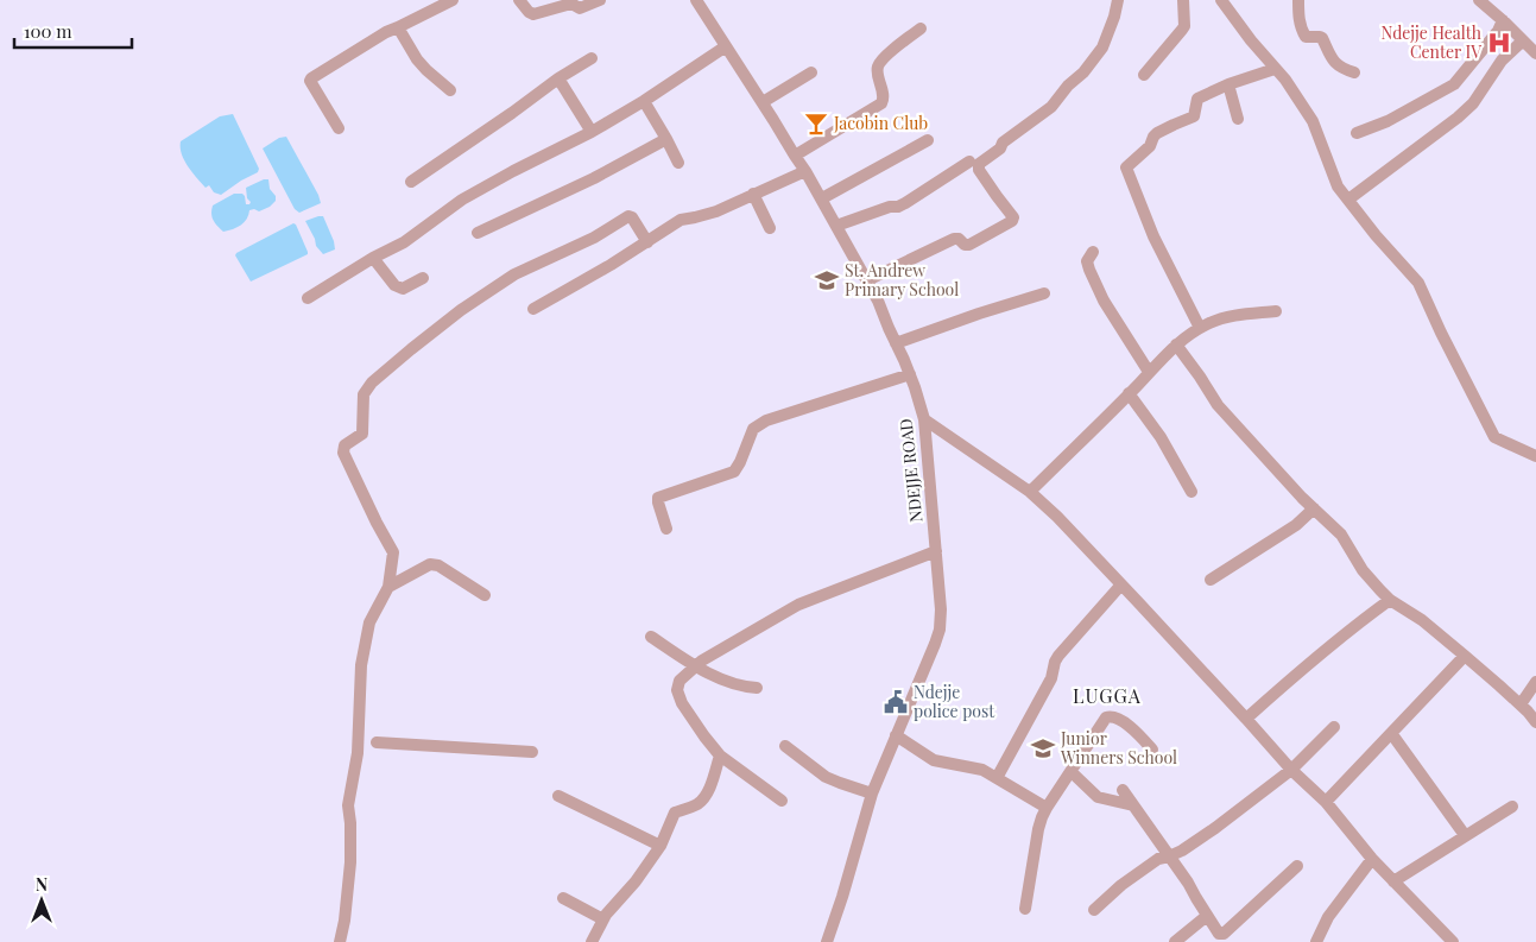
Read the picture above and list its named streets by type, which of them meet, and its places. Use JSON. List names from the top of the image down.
{
  "streets": {
    "street": ["NDEJJE ROAD"]
  },
  "districts": ["LUGGA"],
  "places": {
    "hospital": ["Ndejje Health Center IV"],
    "bar": ["Jacobin Club"],
    "school or university": ["St. Andrew Primary School", "Junior Winners School"],
    "public building": ["Ndejje police post"]
  },
  "scale_bar": "100 m",
  "north": "top"
}
